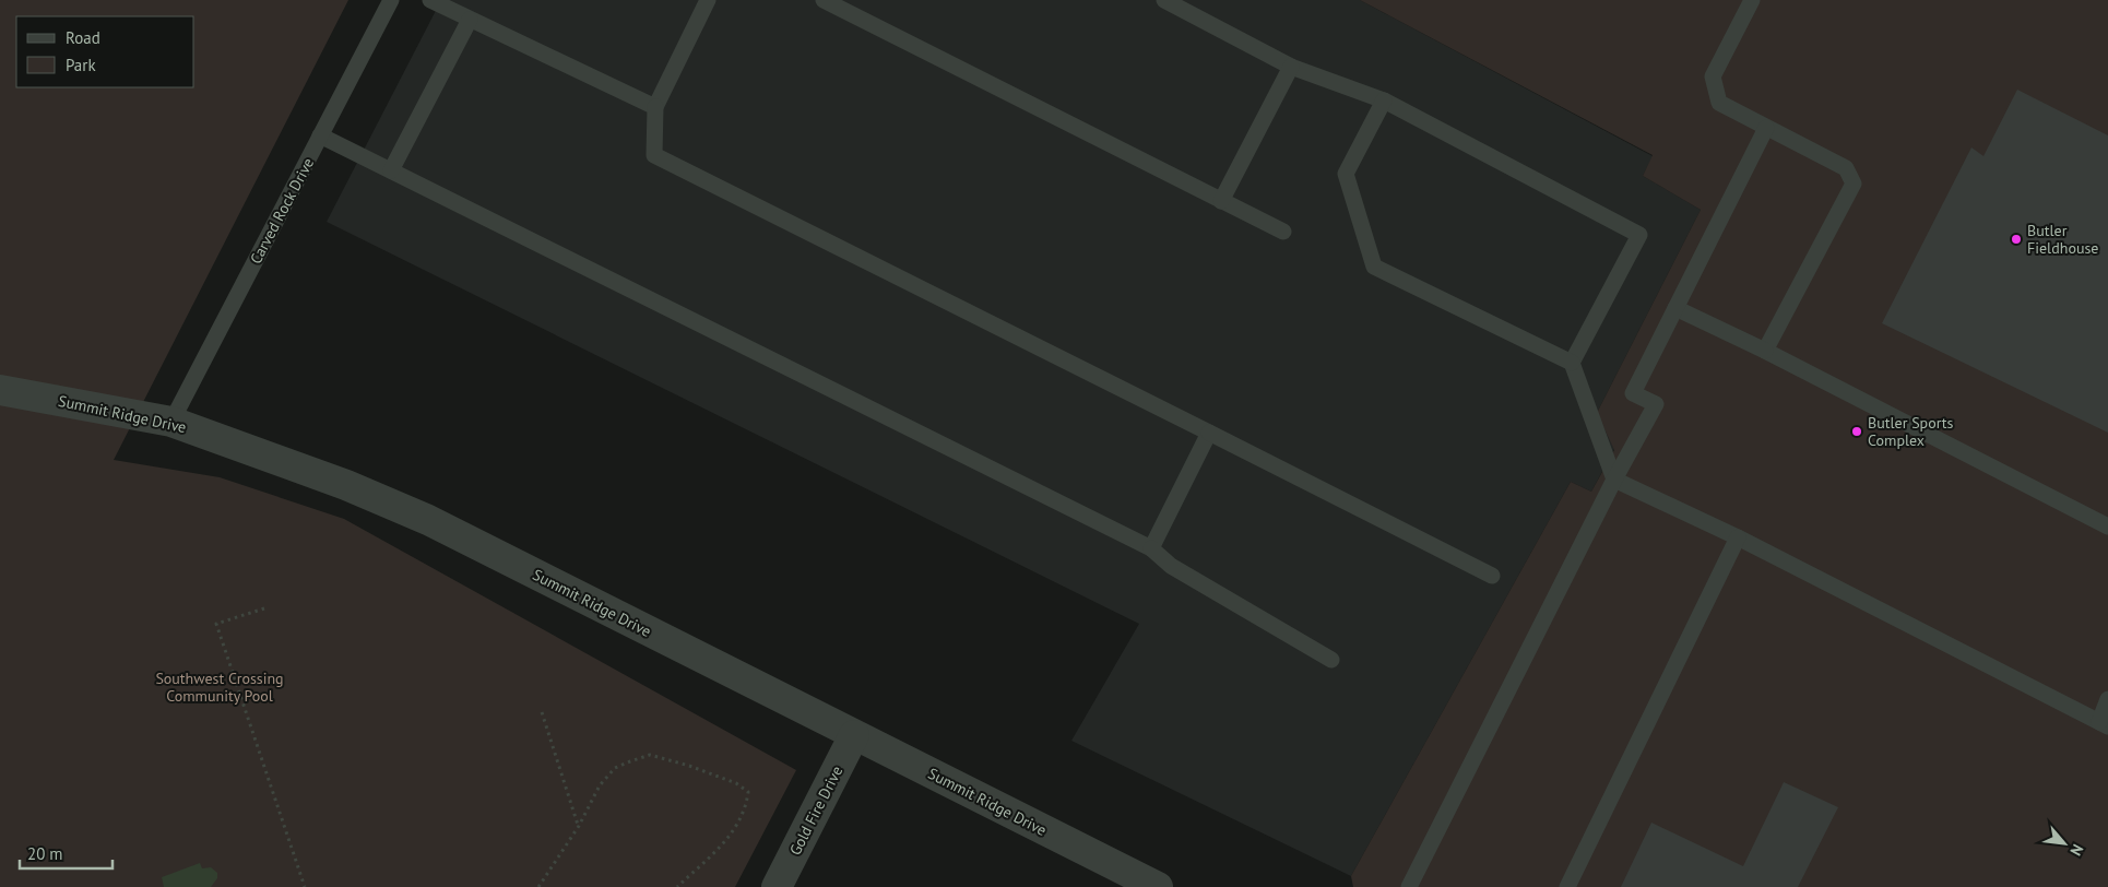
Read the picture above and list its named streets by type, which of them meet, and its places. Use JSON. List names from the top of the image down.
{
  "streets": {
    "street": ["Summit Ridge Drive", "Gold Fire Drive"],
    "lane": ["Carved Rock Drive"]
  },
  "crossings": [
    ["Carved Rock Drive", "Summit Ridge Drive"],
    ["Summit Ridge Drive", "Gold Fire Drive"]
  ],
  "parks": ["Southwest Crossing Community Pool"],
  "places": ["Butler Fieldhouse", "Butler Sports Complex"],
  "legend": ["Road", "Park"],
  "scale_bar": "20 m",
  "north": "bottom right"
}
